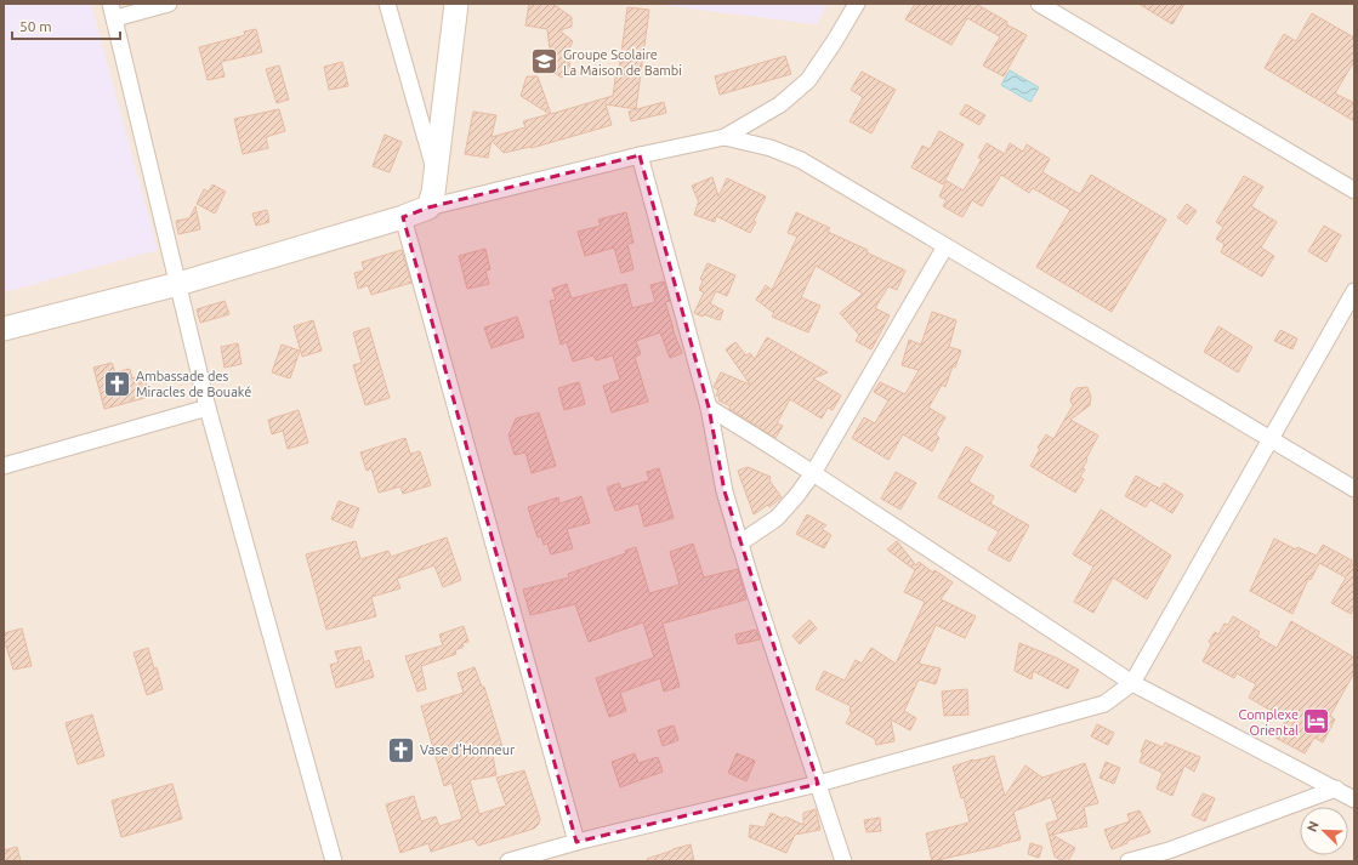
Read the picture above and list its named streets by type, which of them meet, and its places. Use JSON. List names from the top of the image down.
{
  "places": {
    "school or university": ["Groupe Scolaire La Maison de Bambi"],
    "church": ["Ambassade des Miracles de Bouaké", "Vase d'Honneur"],
    "hotel": ["Complexe Oriental"]
  },
  "scale_bar": "50 m",
  "north": "top left"
}
